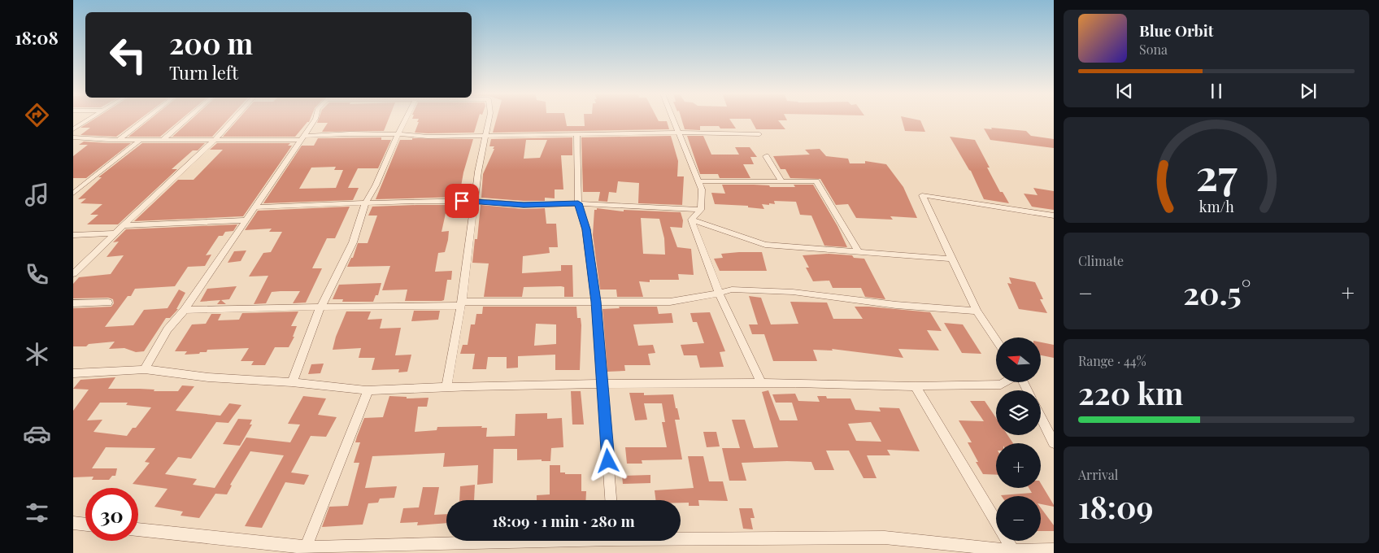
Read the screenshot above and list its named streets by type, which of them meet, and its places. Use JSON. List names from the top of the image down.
{
  "north": "left",
  "page": {
    "tabs": "18:08",
    "turn": ["200 m", "Turn left"],
    "song": ["Blue Orbit", "Sona"],
    "tile": [
      "Climate",
      ["Range · 44%", "220 km"],
      ["Arrival", "18:09"]
    ],
    "heat": ["−", "20.5°", "+"],
    "map_buttons": ["+", "−"],
    "limit": "30",
    "trip": "18:09 · 1 min · 280 m",
    "gauge": ["27", "km/h"]
  }
}
